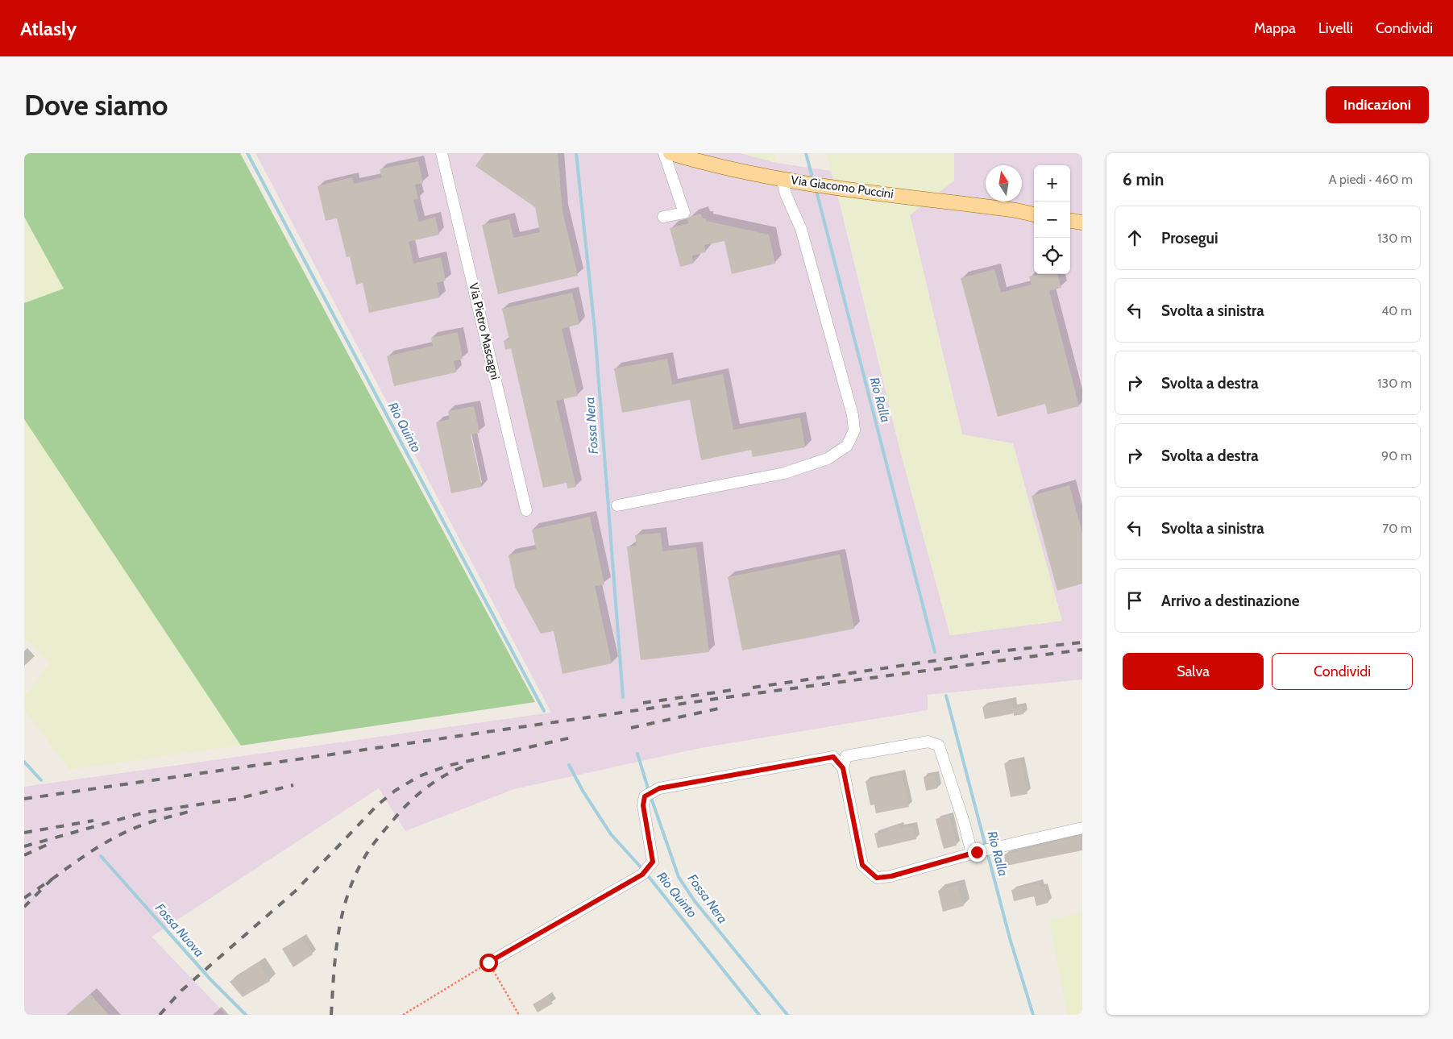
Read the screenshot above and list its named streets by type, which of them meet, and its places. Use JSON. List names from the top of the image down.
{
  "streets": {
    "main road": ["Via Giacomo Puccini"],
    "street": ["Via Pietro Mascagni"]
  },
  "water": [
    "Rio Ralla",
    "Fossa Nera",
    "Rio Quinto",
    "Fossa Nuova"
  ],
  "north": "top",
  "page": {
    "header": "Atlasly",
    "nav": ["Mappa", "Livelli", "Condividi"],
    "buttons": [
      "Indicazioni",
      ["Salva", "Condividi"]
    ],
    "title": "Dove siamo",
    "heading": ["6 min", "A piedi · 460 m"],
    "map_buttons": ["+", "−"],
    "list": [
      ["Prosegui", "130 m"],
      ["Svolta a sinistra", "40 m"],
      ["Svolta a destra", "130 m"],
      ["Svolta a destra", "90 m"],
      ["Svolta a sinistra", "70 m"],
      "Arrivo a destinazione"
    ]
  }
}
